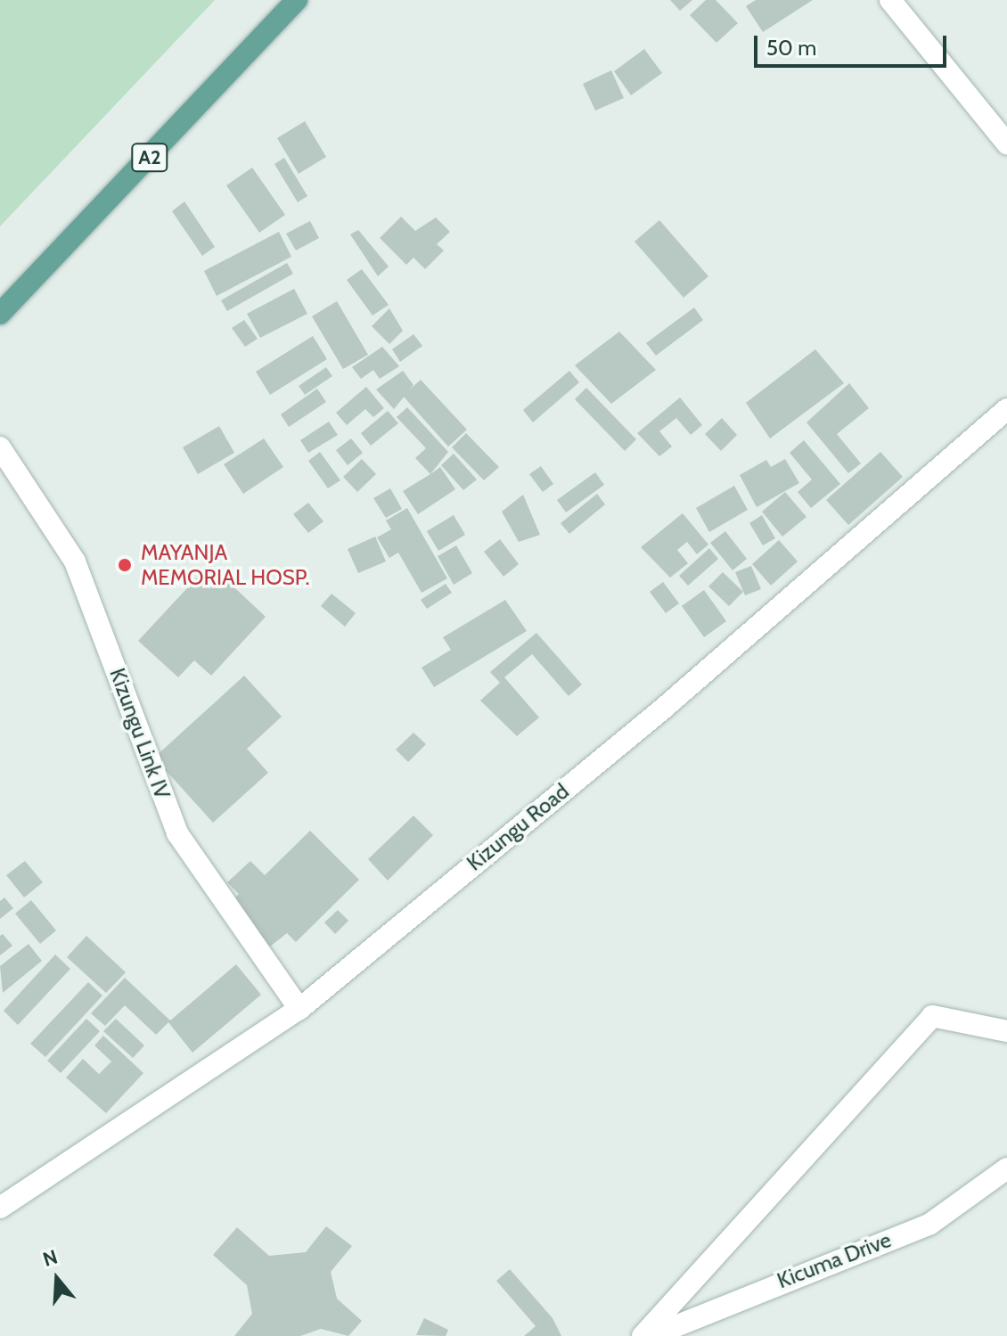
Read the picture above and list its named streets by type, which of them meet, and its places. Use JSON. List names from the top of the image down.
{
  "streets": {
    "main road": ["A2"],
    "street": ["Kizungu Link IV", "Kizungu Road", "Kicuma Drive"]
  },
  "crossings": [
    ["Kizungu Link IV", "Kizungu Road"]
  ],
  "places": ["MAYANJA MEMORIAL HOSP."],
  "scale_bar": "50 m",
  "north": "top"
}
